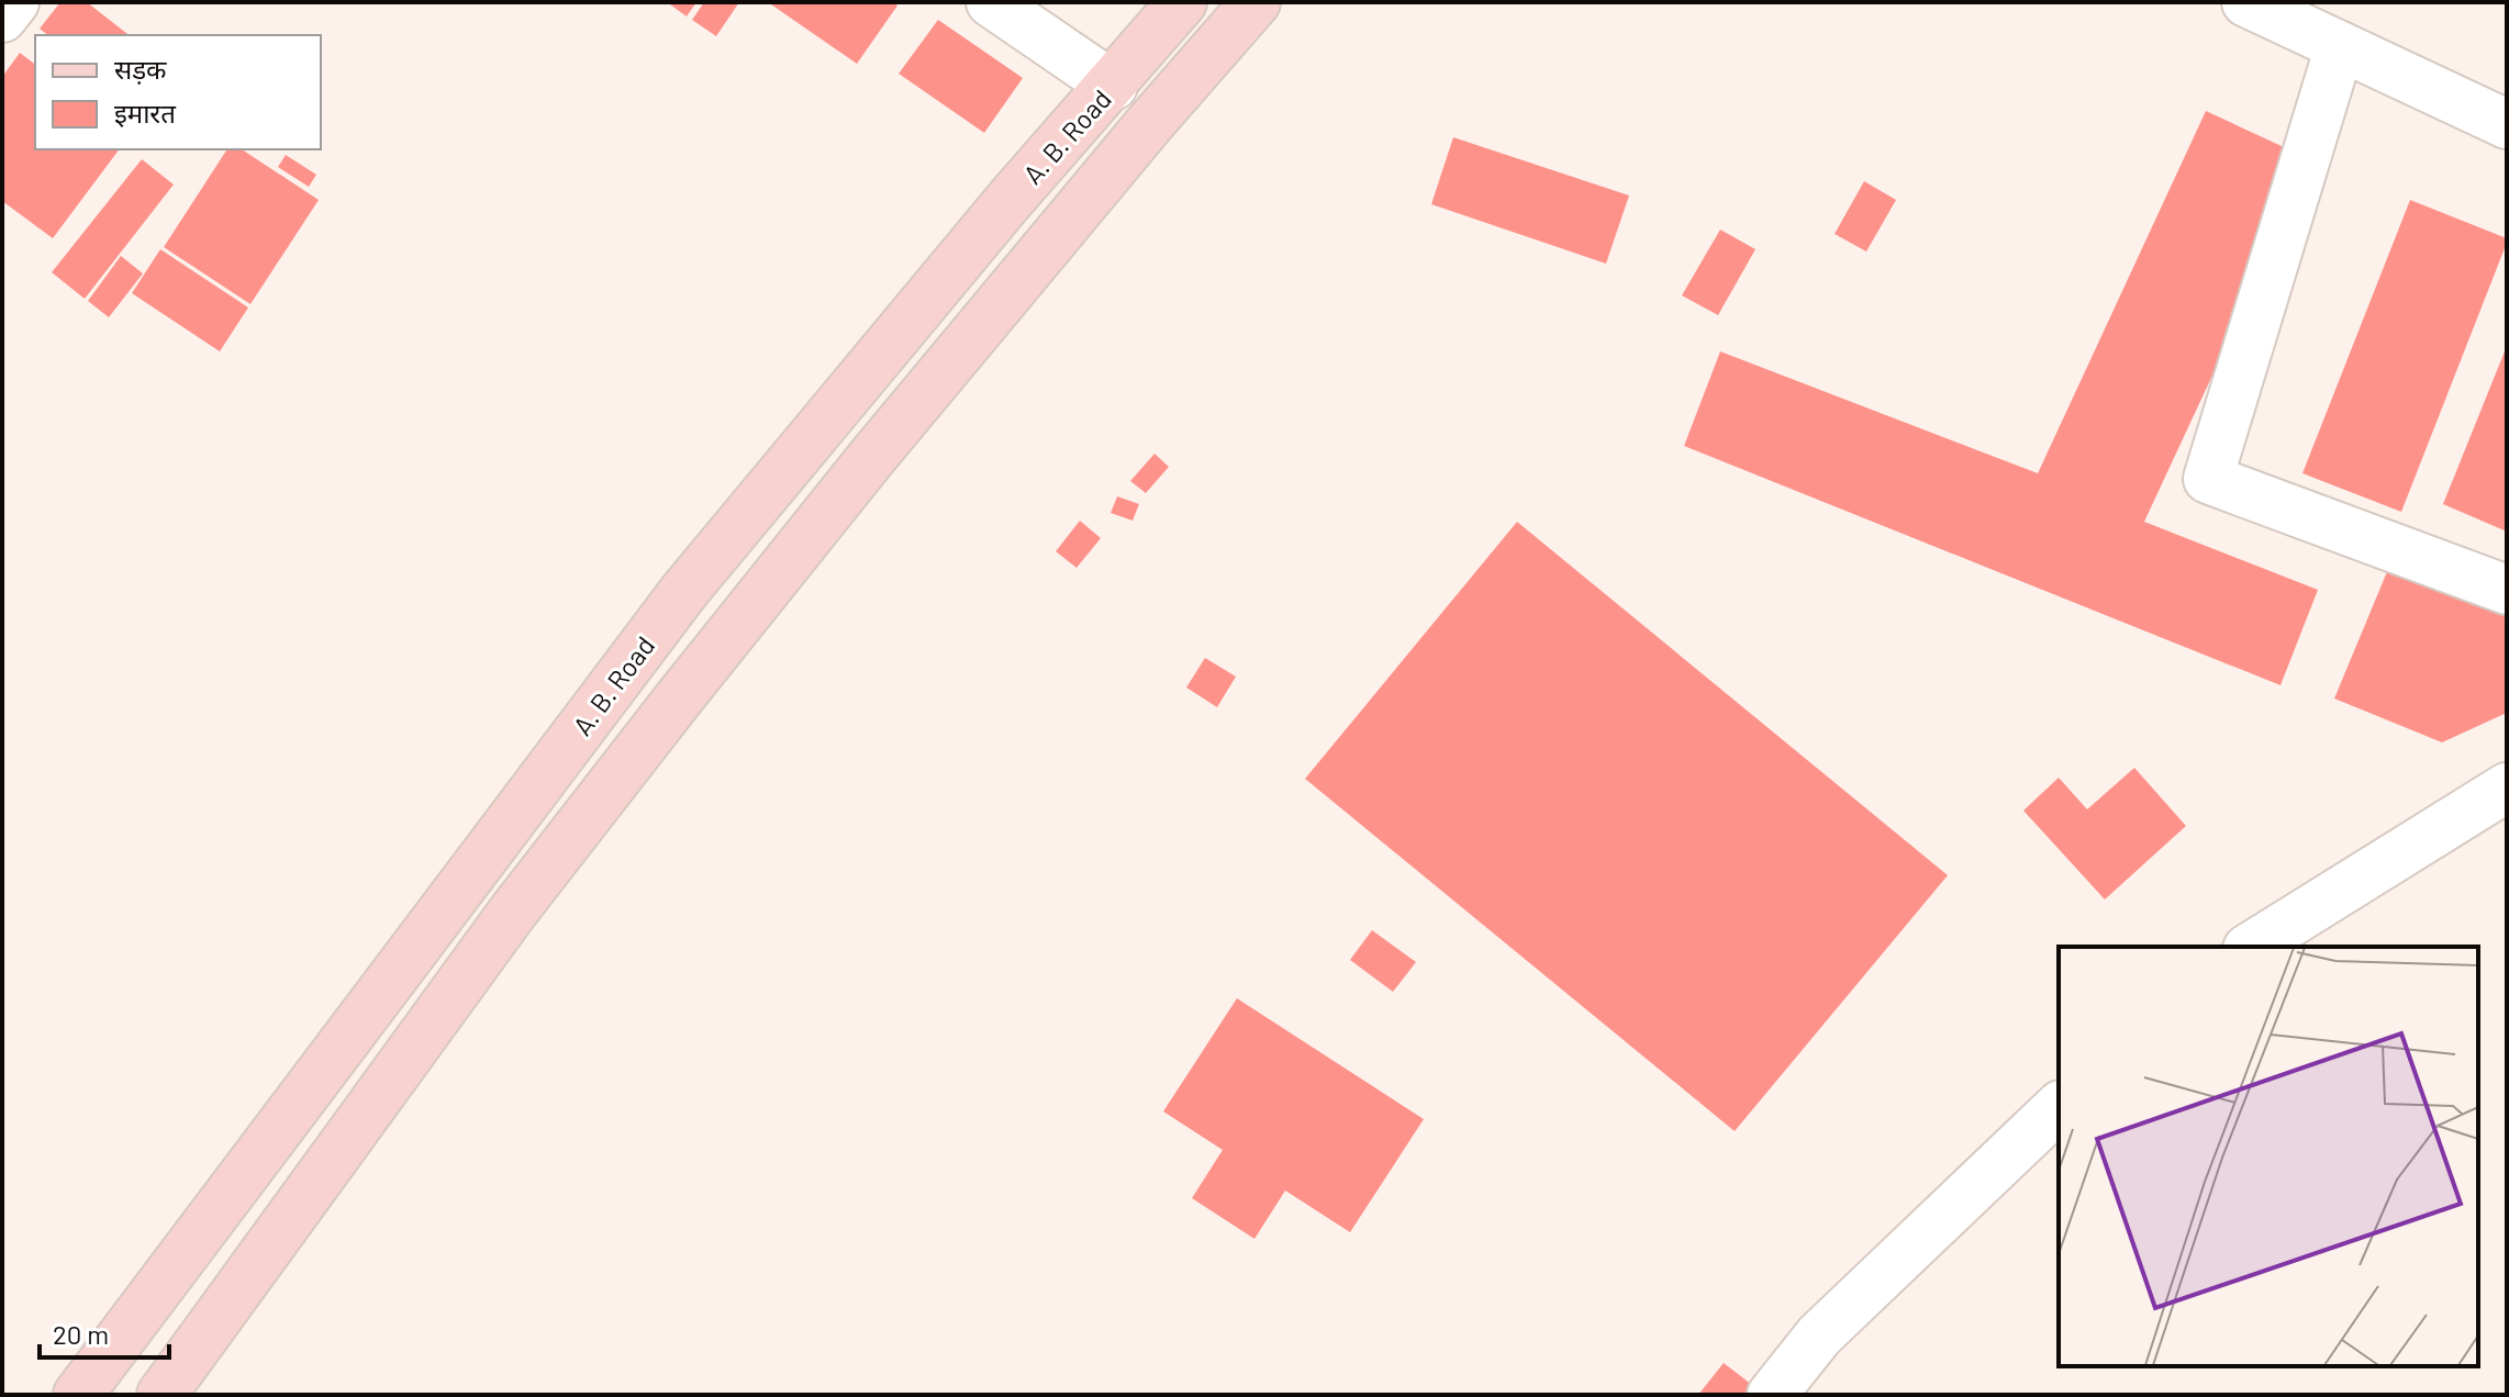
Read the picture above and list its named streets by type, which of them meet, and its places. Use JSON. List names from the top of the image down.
{
  "streets": {
    "main road": ["A. B. Road"]
  },
  "legend": ["सड़क", "इमारत"],
  "scale_bar": "20 m"
}
